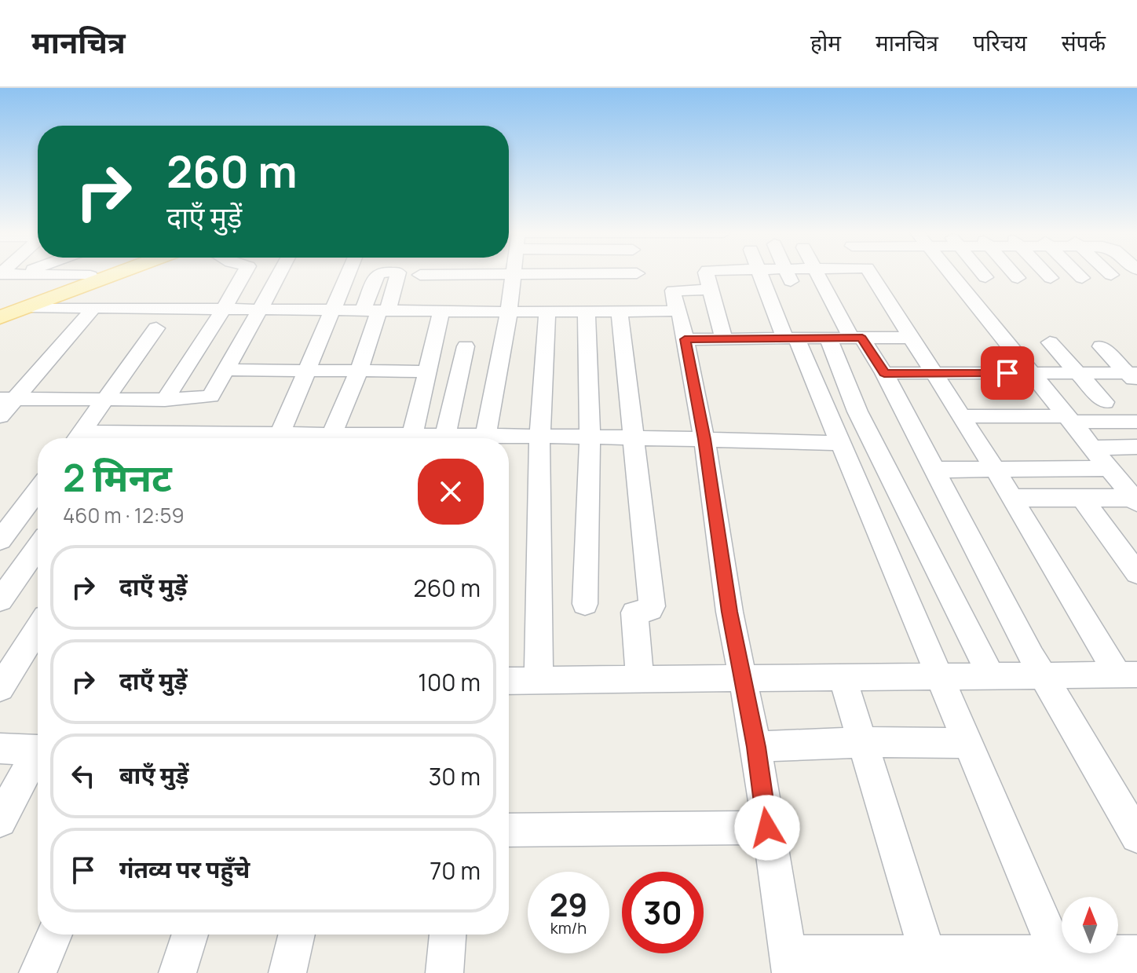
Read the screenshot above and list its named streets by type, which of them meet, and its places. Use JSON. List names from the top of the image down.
{
  "north": "top",
  "page": {
    "header": "मानचित्र",
    "nav": [
      "होम",
      "मानचित्र",
      "परिचय",
      "संपर्क"
    ],
    "turn": ["260 m", "दाएँ मुड़ें"],
    "heading": ["2 मिनट", "460 m · 12:59"],
    "list": [
      {
        "name": "दाएँ मुड़ें",
        "value": "260 m"
      },
      {
        "name": "दाएँ मुड़ें",
        "value": "100 m"
      },
      {
        "name": "बाएँ मुड़ें",
        "value": "30 m"
      },
      {
        "name": "गंतव्य पर पहुँचे",
        "value": "70 m"
      }
    ],
    "speed": "29 km/h",
    "limit": "30"
  }
}
